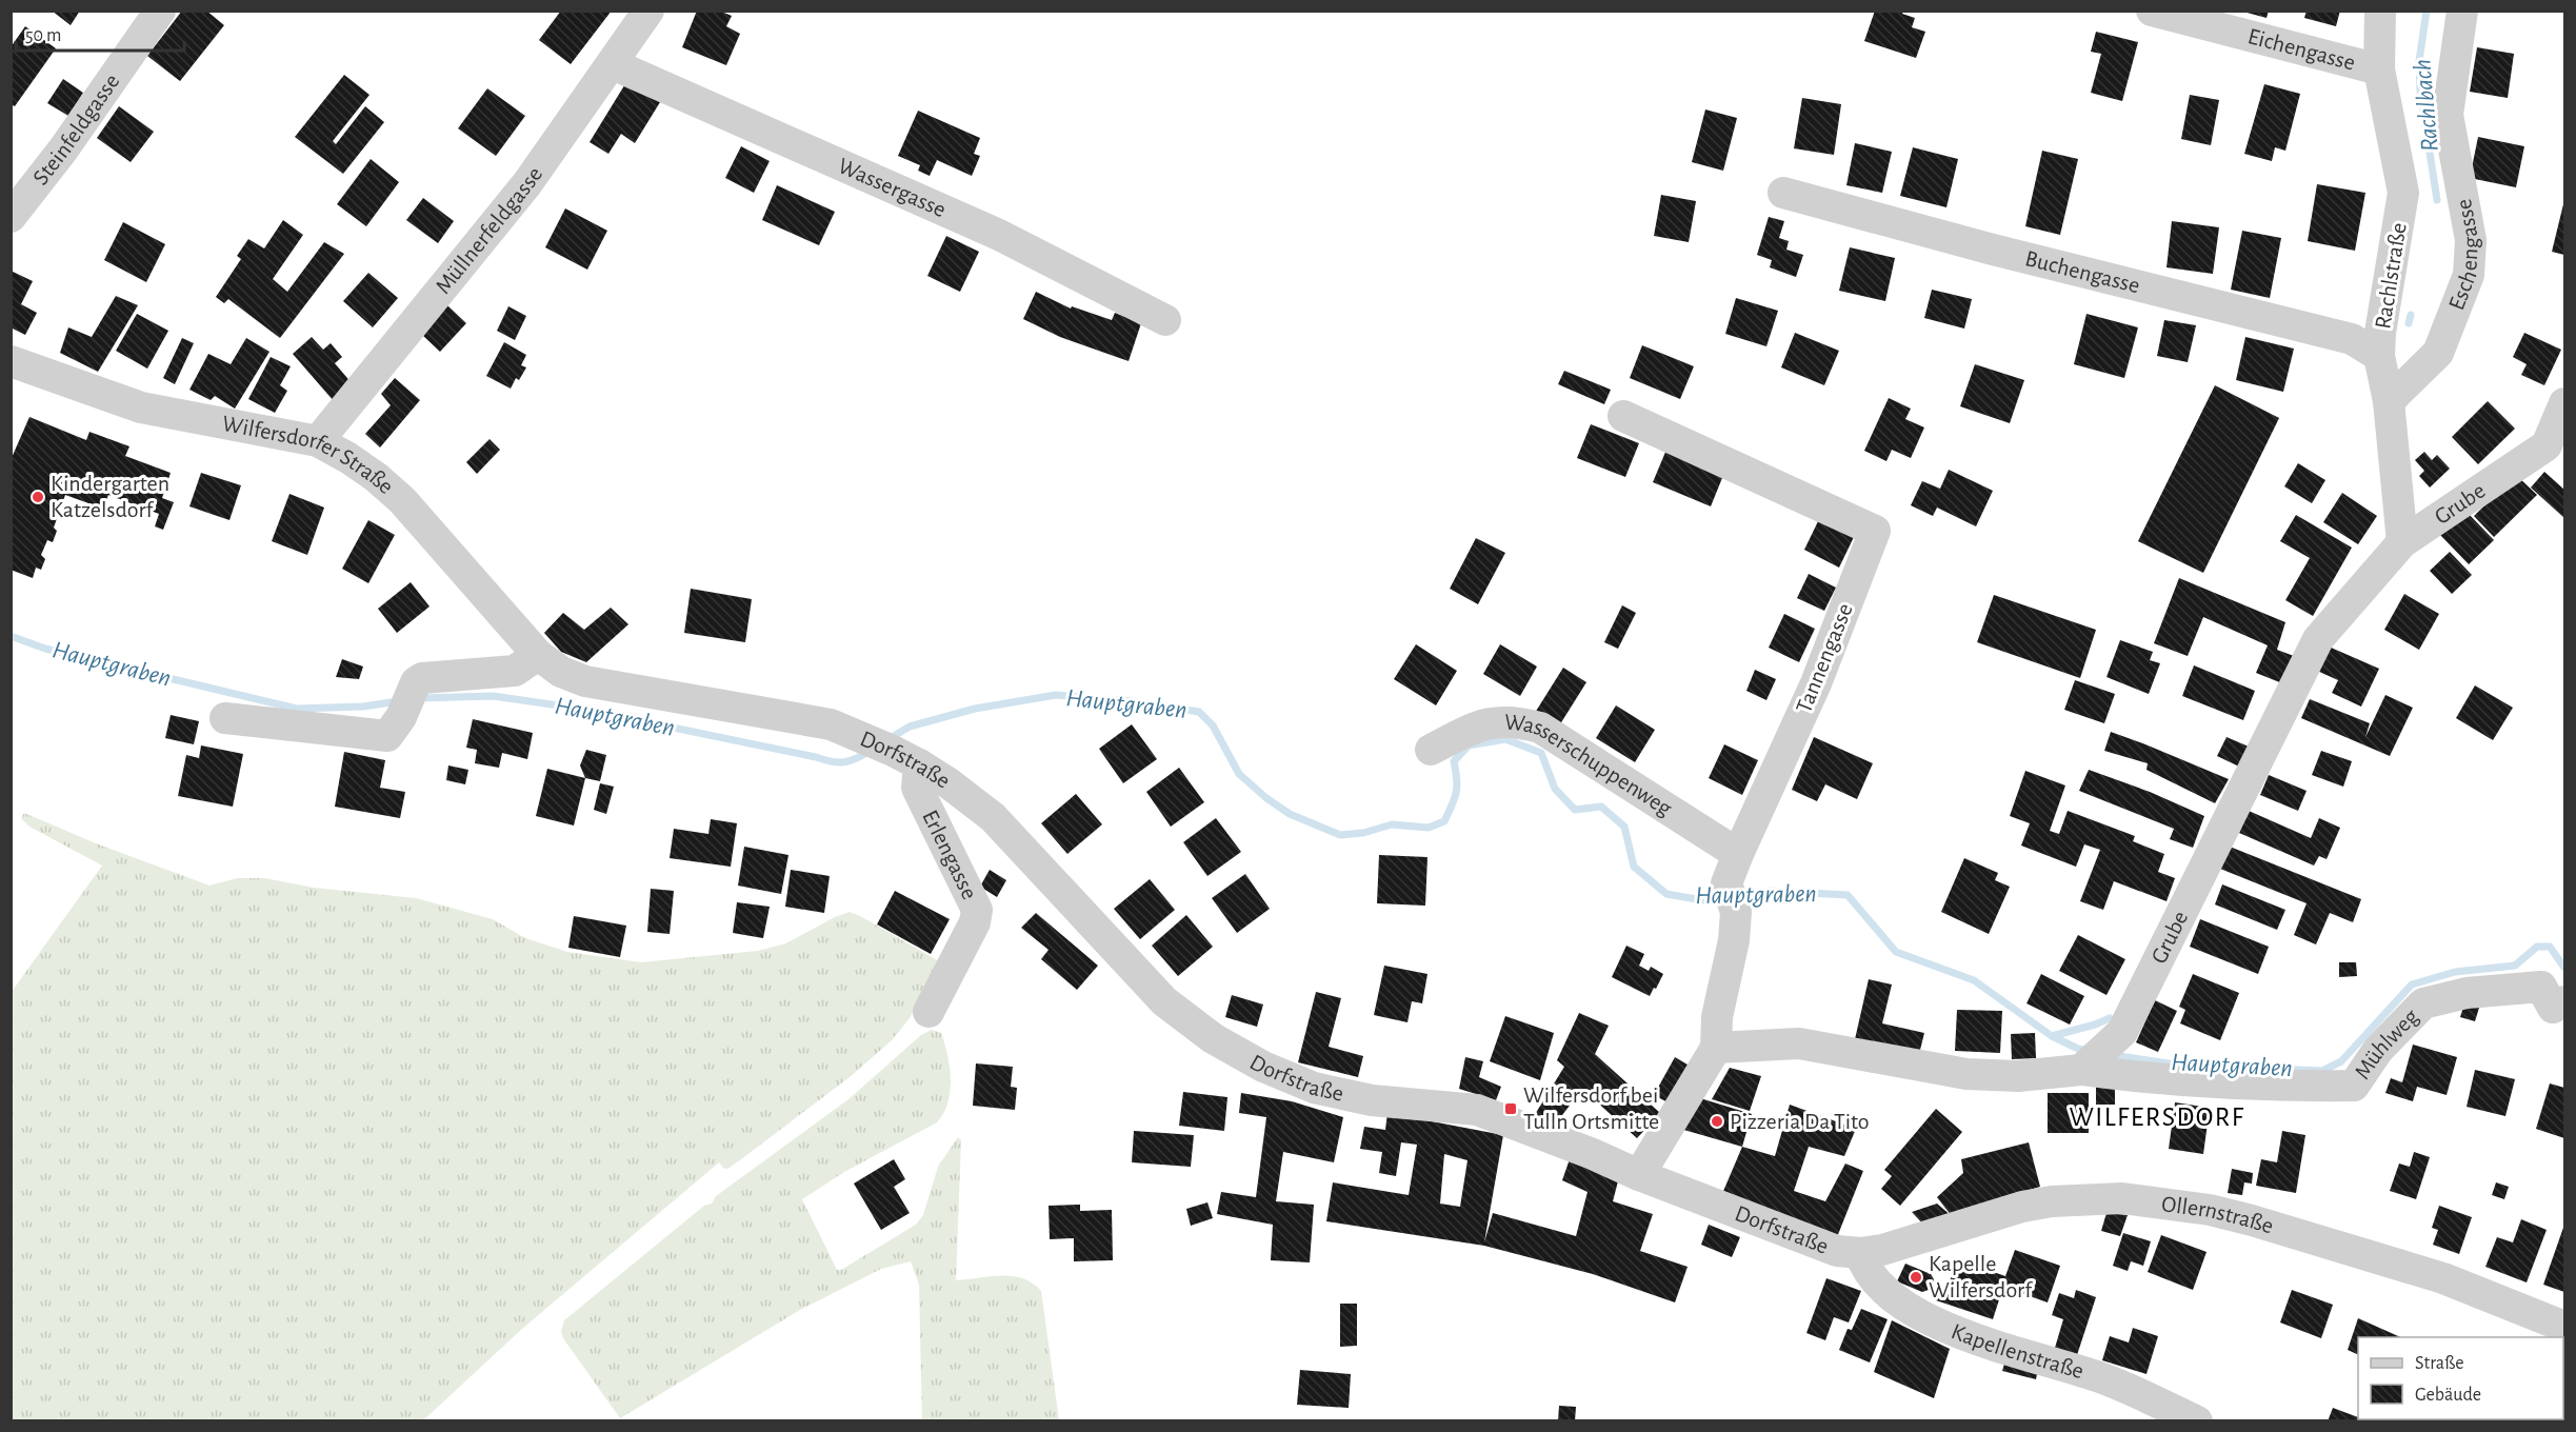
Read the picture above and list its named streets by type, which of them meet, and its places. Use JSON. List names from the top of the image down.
{
  "streets": {
    "street": [
      "Eichengasse",
      "Steinfeldgasse",
      "Wassergasse",
      "Müllnerfeldgasse",
      "Eschengasse",
      "Buchengasse",
      "Rachlstraße",
      "Wilfersdorfer Straße",
      "Grube",
      "Tannengasse",
      "Dorfstraße",
      "Wasserschuppenweg",
      "Erlengasse",
      "Mühlweg",
      "Ollernstraße",
      "Kapellenstraße"
    ]
  },
  "crossings": [
    ["Eichengasse", "Rachlstraße"],
    ["Wassergasse", "Müllnerfeldgasse"],
    ["Müllnerfeldgasse", "Wilfersdorfer Straße"],
    ["Eschengasse", "Rachlstraße"],
    ["Buchengasse", "Rachlstraße"],
    ["Rachlstraße", "Grube"],
    ["Wilfersdorfer Straße", "Dorfstraße"],
    ["Grube", "Mühlweg"],
    ["Tannengasse", "Wasserschuppenweg"],
    ["Dorfstraße", "Erlengasse"],
    ["Dorfstraße", "Ollernstraße"],
    ["Dorfstraße", "Kapellenstraße"],
    ["Ollernstraße", "Kapellenstraße"]
  ],
  "districts": ["WILFERSDORF"],
  "water": ["Rachlbach", "Hauptgraben"],
  "places": {
    "other": ["Kindergarten Katzelsdorf", "Pizzeria Da Tito", "Kapelle Wilfersdorf"],
    "transit": ["Wilfersdorf bei Tulln Ortsmitte"]
  },
  "legend": ["Straße", "Gebäude"],
  "scale_bar": "50 m"
}
